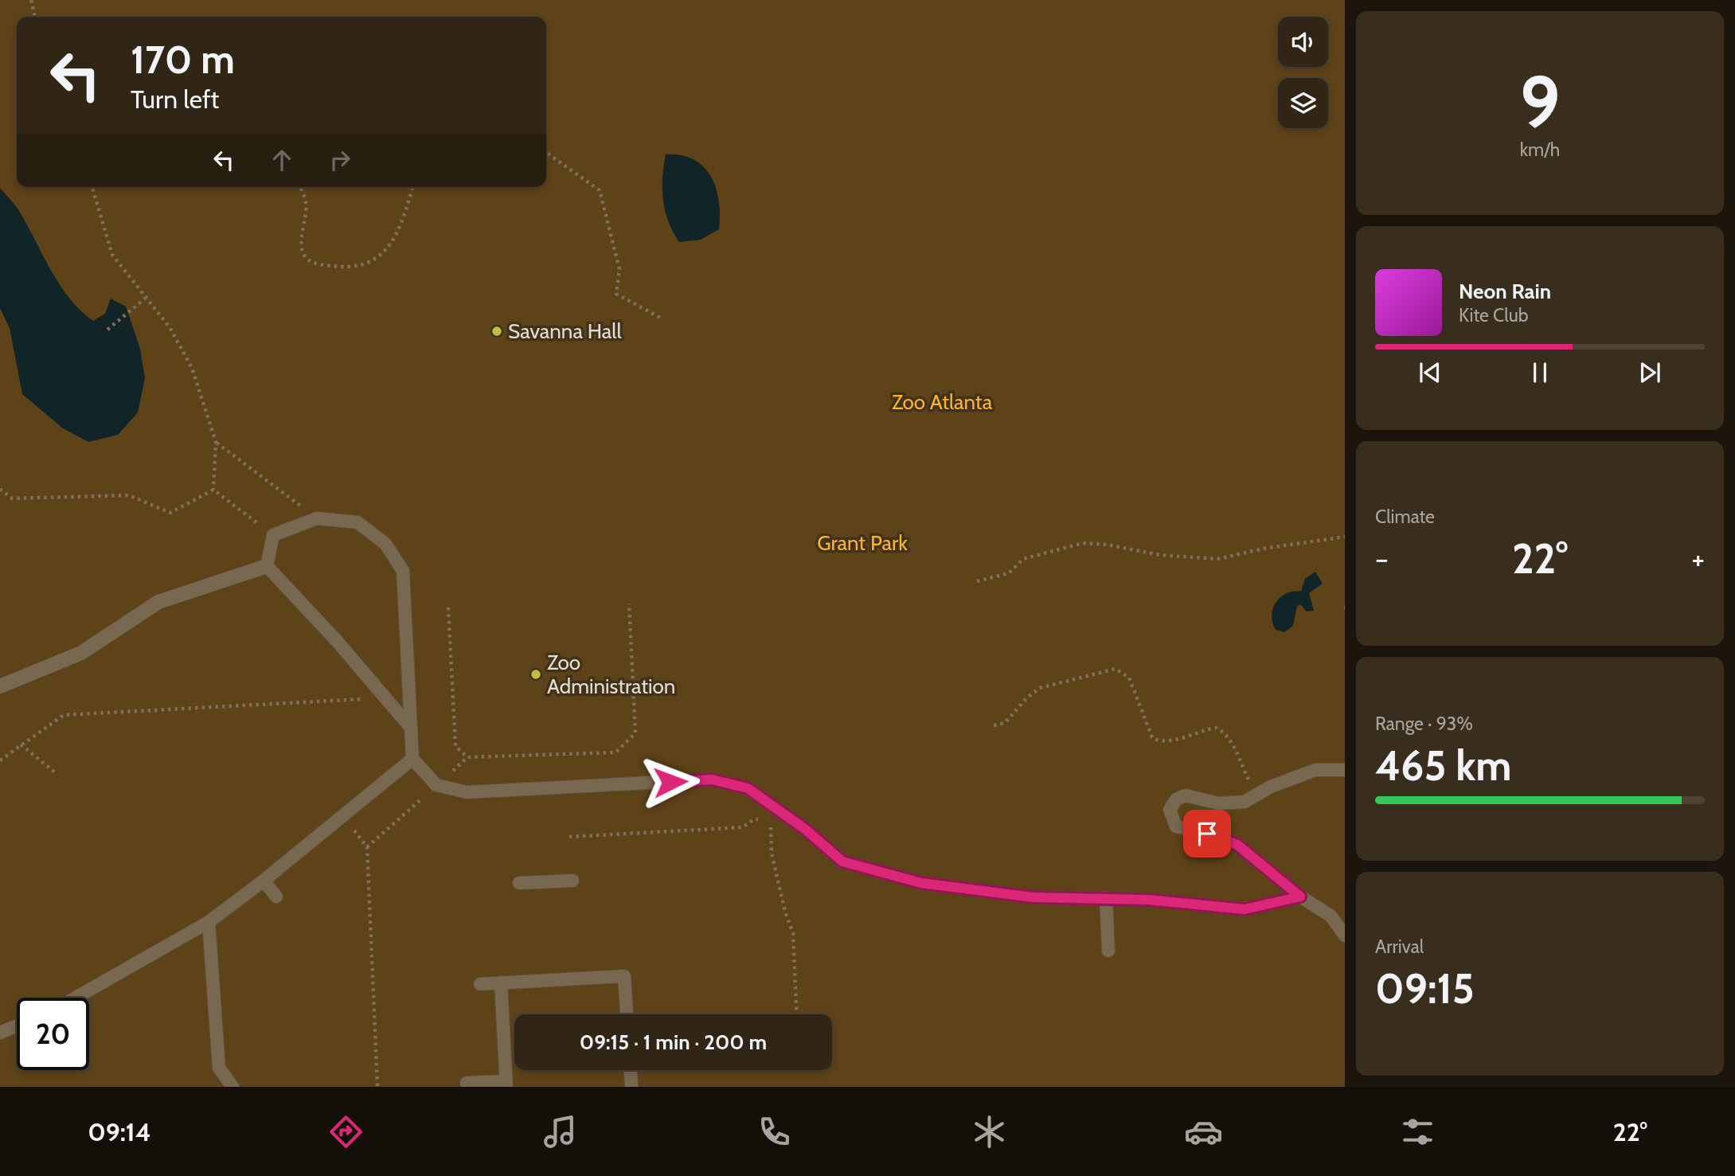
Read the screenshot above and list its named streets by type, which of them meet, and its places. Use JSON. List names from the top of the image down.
{
  "parks": ["Zoo Atlanta", "Grant Park"],
  "places": ["Savanna Hall", "Zoo Administration"],
  "page": {
    "tile": [
      ["9", "km/h"],
      "Climate",
      ["Range · 93%", "465 km"],
      ["Arrival", "09:15"]
    ],
    "turn": ["170 m", "Turn left"],
    "song": ["Neon Rain", "Kite Club"],
    "heat": ["−", "22°", "+"],
    "limit": "20",
    "trip": "09:15 · 1 min · 200 m",
    "tabs": ["09:14", "22°"]
  }
}
